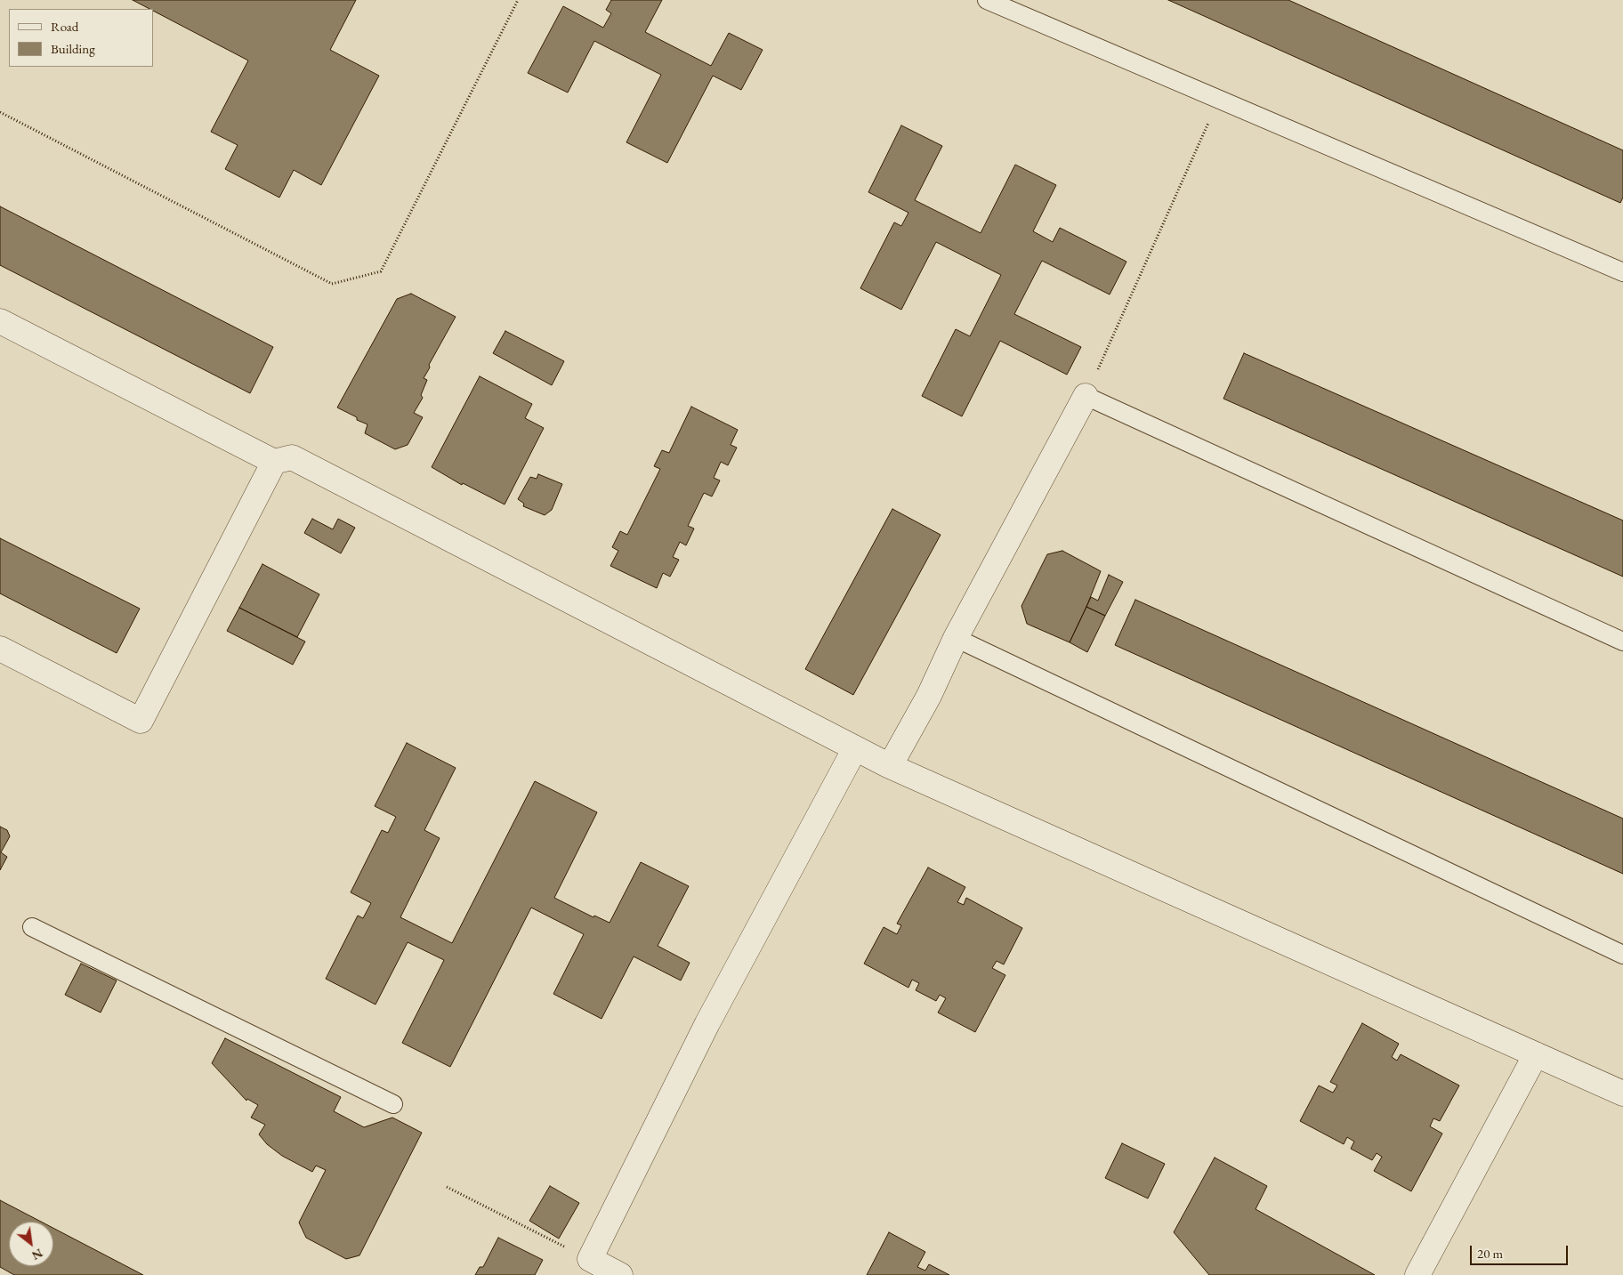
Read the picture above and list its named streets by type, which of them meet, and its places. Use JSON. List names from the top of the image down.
{
  "legend": ["Road", "Building"],
  "scale_bar": "20 m",
  "north": "bottom right"
}
